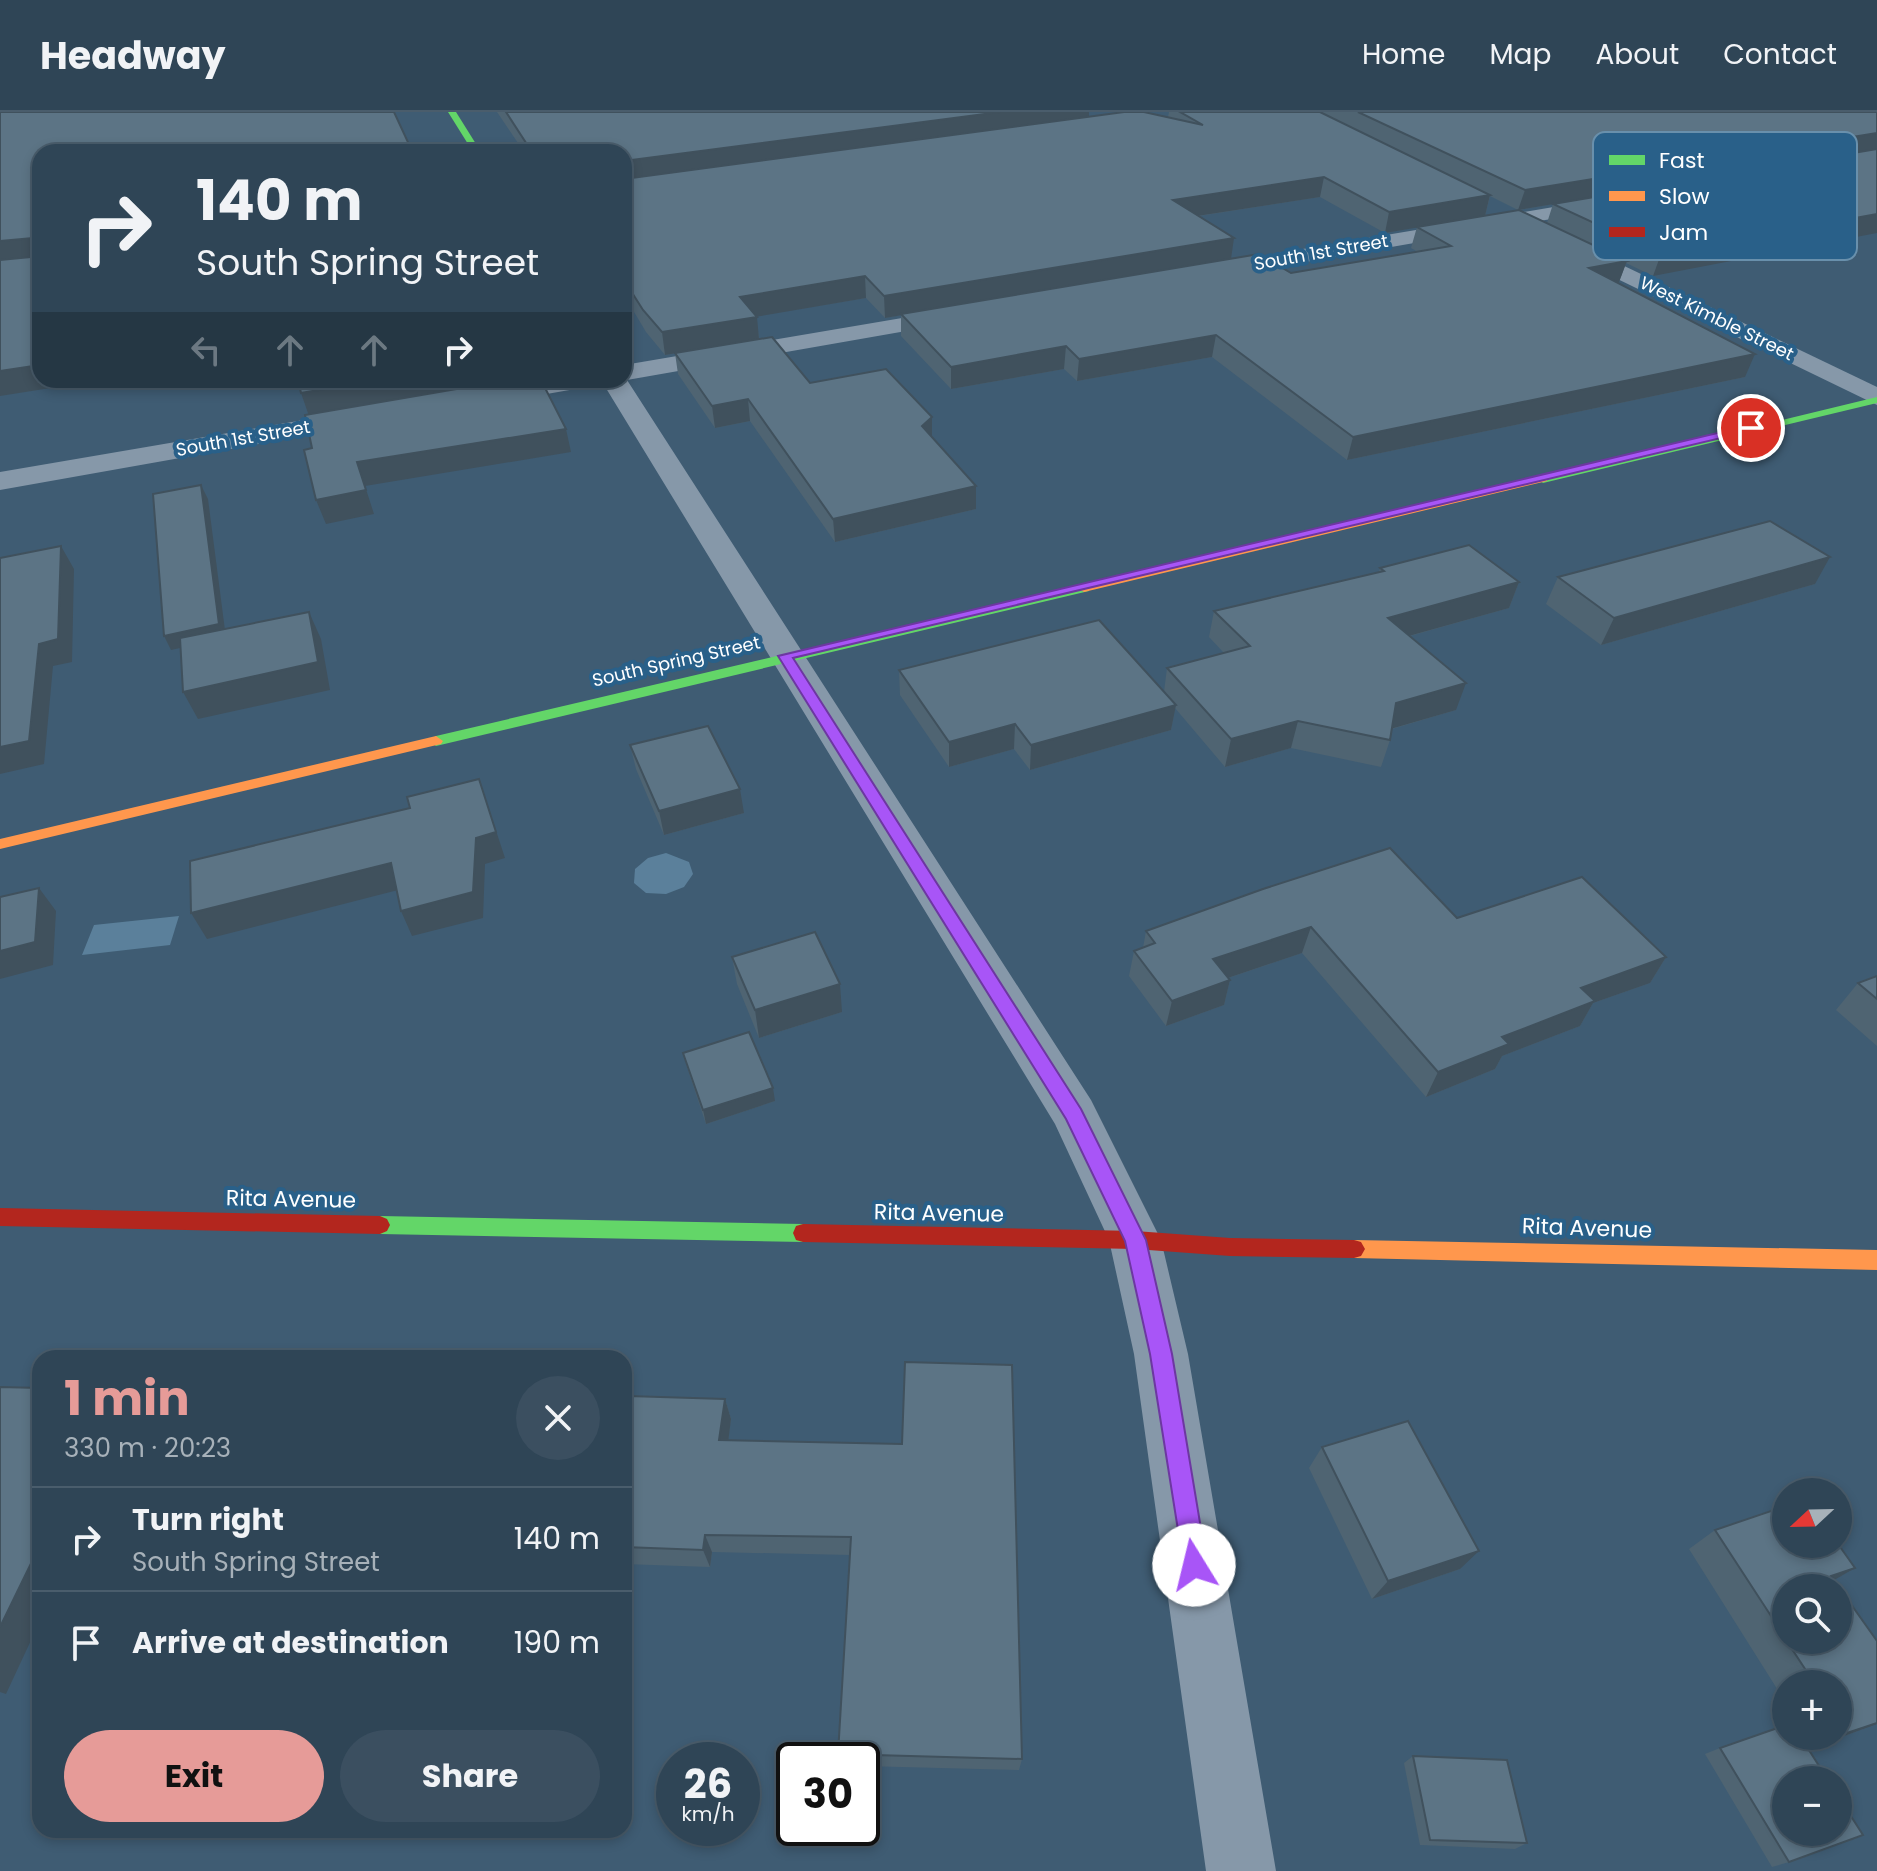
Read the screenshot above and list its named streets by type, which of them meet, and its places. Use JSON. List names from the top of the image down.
{
  "streets": {
    "street": [
      "South 1st Street",
      "West Kimble Street",
      "South Spring Street",
      "Rita Avenue"
    ]
  },
  "crossings": [
    ["South 1st Street", "West Kimble Street"],
    ["West Kimble Street", "South Spring Street"]
  ],
  "legend": ["Fast", "Slow", "Jam"],
  "north": "left",
  "page": {
    "header": "Headway",
    "nav": [
      "Home",
      "Map",
      "About",
      "Contact"
    ],
    "turn": ["140 m", "South Spring Street"],
    "heading": ["1 min", "330 m · 20:23"],
    "map_buttons": ["+", "−"],
    "list": [
      {
        "name": "Turn right",
        "note": "South Spring Street",
        "value": "140 m"
      },
      {
        "name": "Arrive at destination",
        "value": "190 m"
      }
    ],
    "buttons": ["Exit", "Share"],
    "speed": "26 km/h",
    "limit": "30"
  }
}
